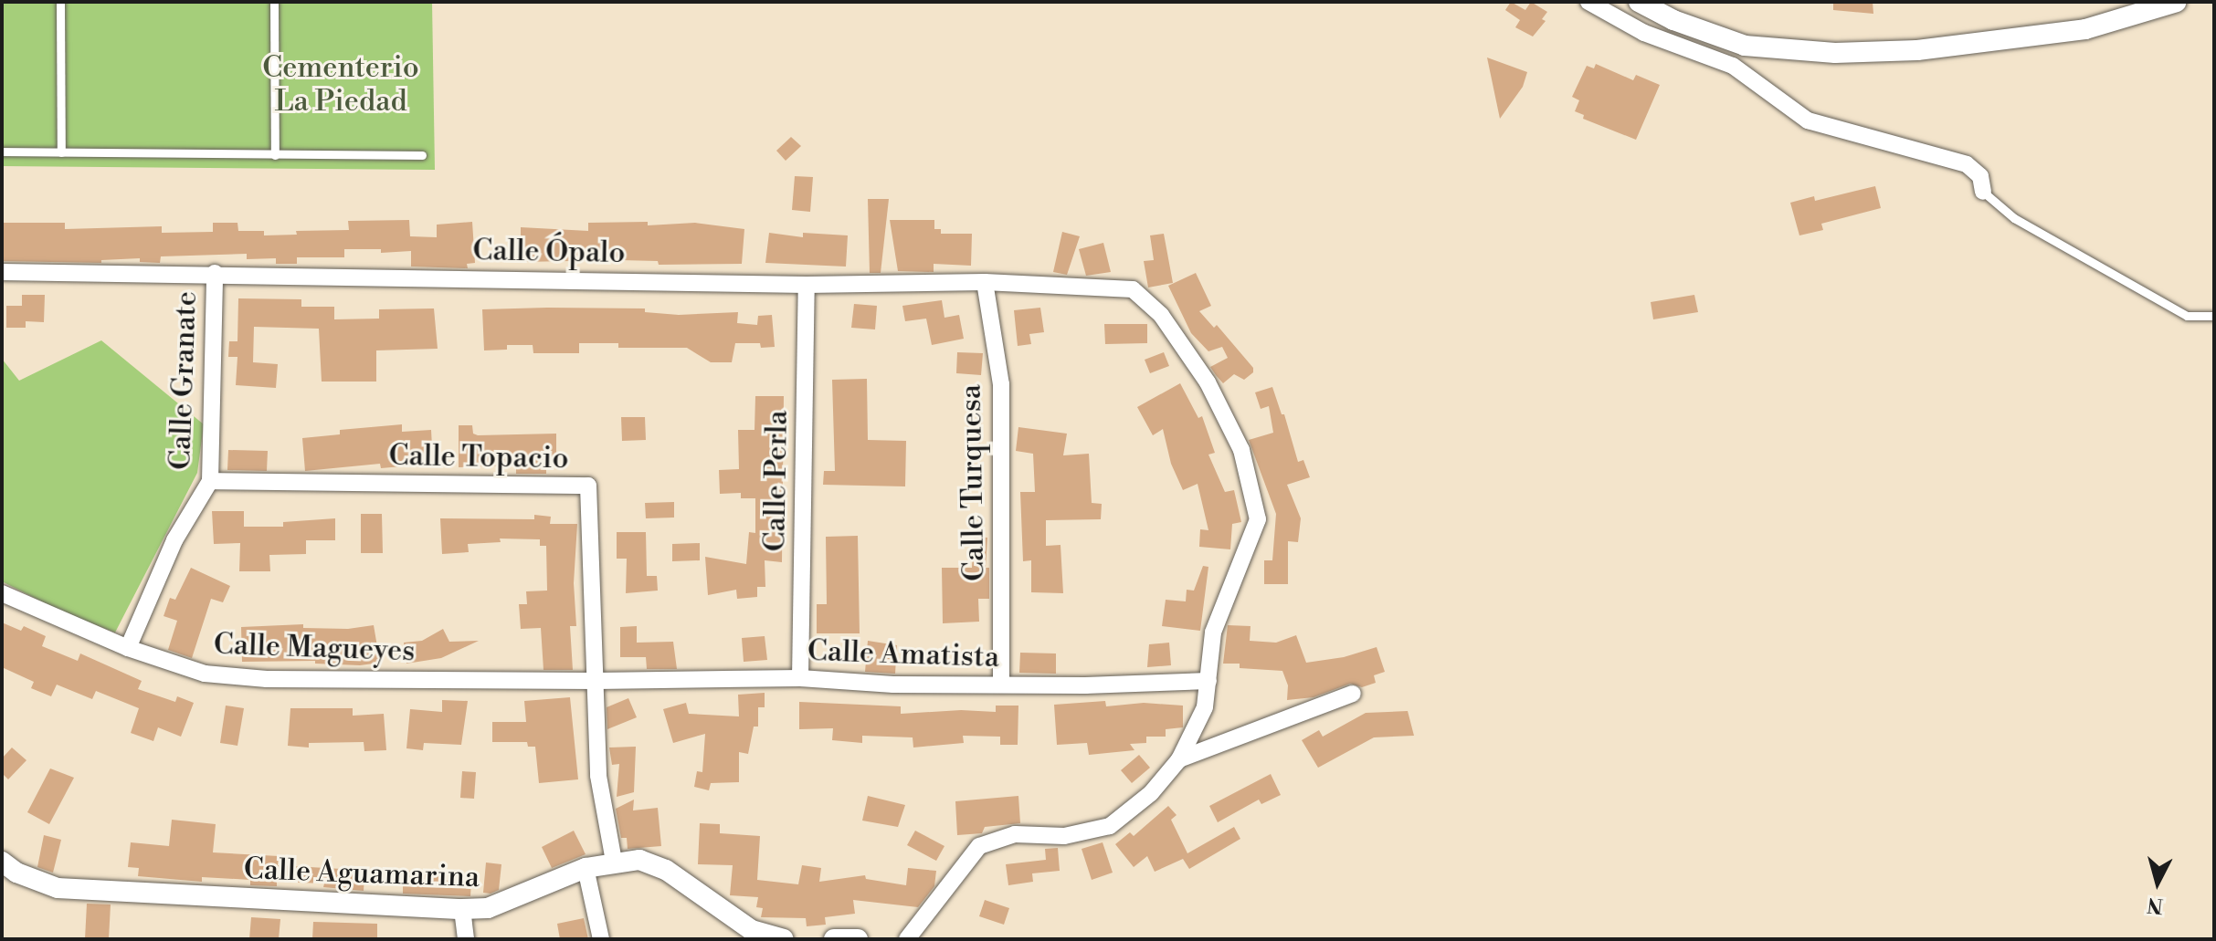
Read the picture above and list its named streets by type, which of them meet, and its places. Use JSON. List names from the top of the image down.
{
  "streets": {
    "street": [
      "Calle Ópalo",
      "Calle Granate",
      "Calle Topacio",
      "Calle Perla",
      "Calle Turquesa",
      "Calle Magueyes",
      "Calle Amatista",
      "Calle Aguamarina"
    ]
  },
  "crossings": [
    ["Calle Ópalo", "Calle Granate"],
    ["Calle Ópalo", "Calle Perla"],
    ["Calle Ópalo", "Calle Turquesa"],
    ["Calle Ópalo", "Calle Amatista"],
    ["Calle Granate", "Calle Topacio"],
    ["Calle Granate", "Calle Magueyes"],
    ["Calle Topacio", "Calle Magueyes"],
    ["Calle Topacio", "Calle Amatista"],
    ["Calle Topacio", "Calle Aguamarina"],
    ["Calle Perla", "Calle Amatista"],
    ["Calle Turquesa", "Calle Amatista"],
    ["Calle Magueyes", "Calle Amatista"]
  ],
  "parks": ["Cementerio La Piedad"],
  "north": "bottom"
}
